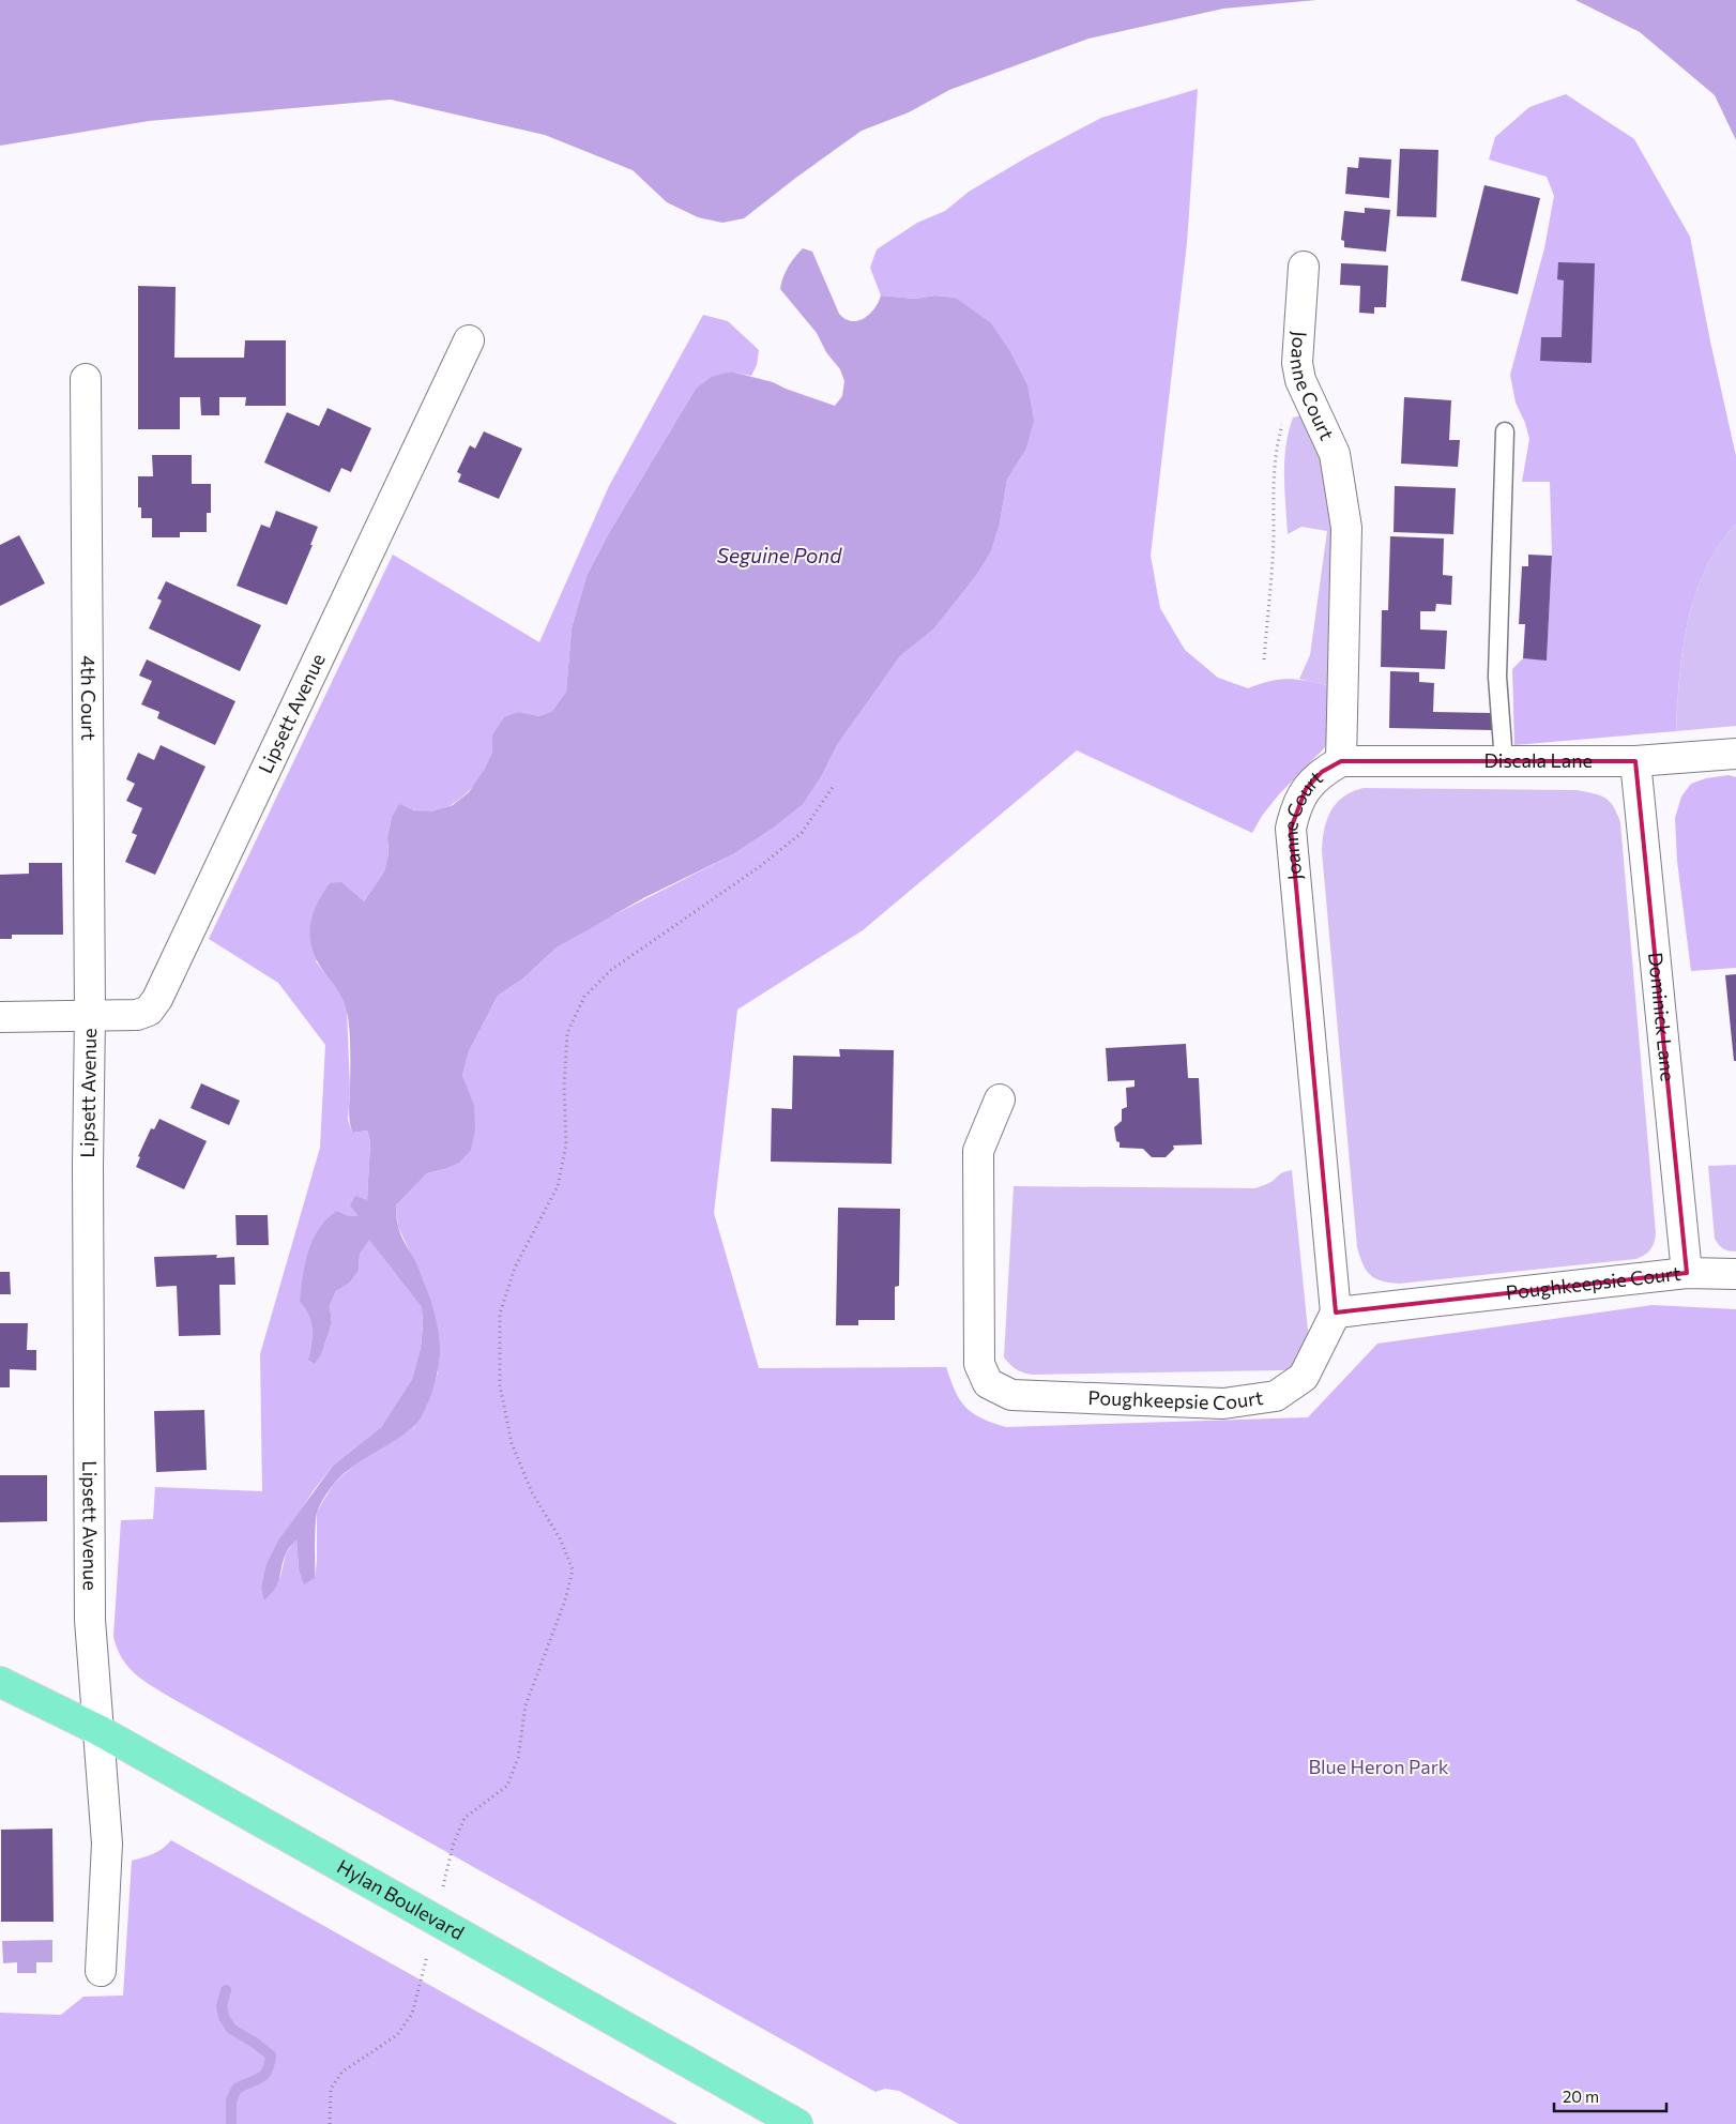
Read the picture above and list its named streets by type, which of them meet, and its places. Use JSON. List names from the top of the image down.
{
  "streets": {
    "main road": ["Hylan Boulevard"],
    "street": [
      "Joanne Court",
      "4th Court",
      "Lipsett Avenue",
      "Discala Lane",
      "Dominick Lane",
      "Poughkeepsie Court"
    ]
  },
  "crossings": [
    ["Joanne Court", "Discala Lane"],
    ["Joanne Court", "Poughkeepsie Court"],
    ["4th Court", "Lipsett Avenue"],
    ["Lipsett Avenue", "Hylan Boulevard"],
    ["Discala Lane", "Dominick Lane"],
    ["Dominick Lane", "Poughkeepsie Court"]
  ],
  "water": ["Seguine Pond"],
  "parks": ["Blue Heron Park"],
  "scale_bar": "20 m"
}
